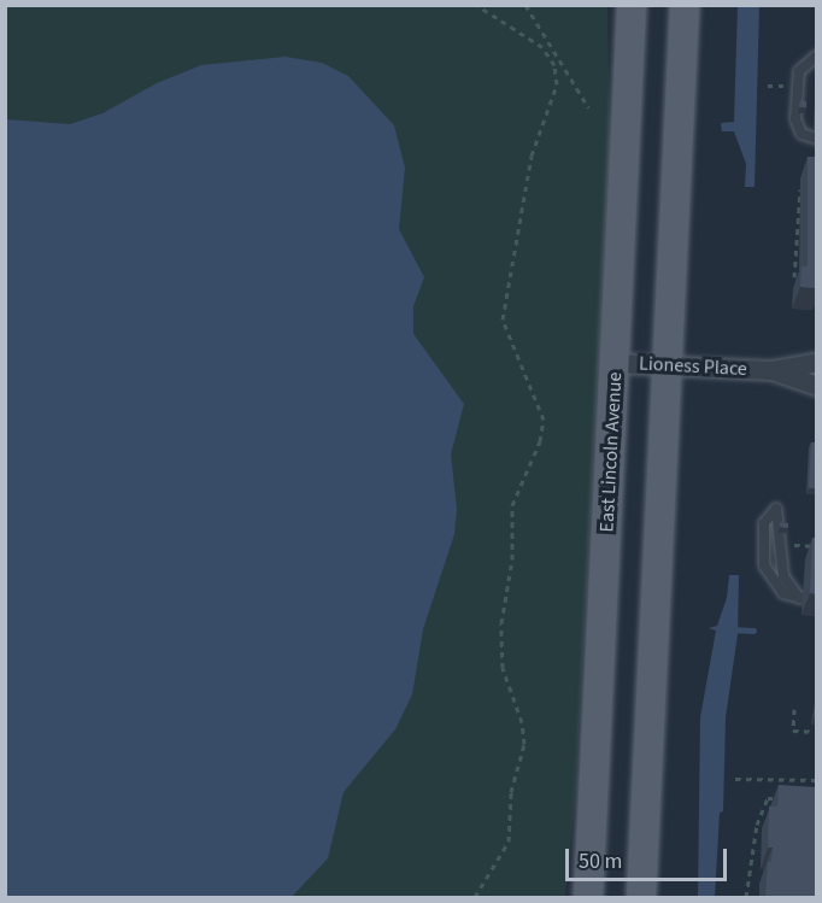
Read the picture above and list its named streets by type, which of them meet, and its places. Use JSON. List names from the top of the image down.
{
  "streets": {
    "main road": ["East Lincoln Avenue"],
    "street": ["Lioness Place"]
  },
  "crossings": [
    ["Lioness Place", "East Lincoln Avenue"]
  ],
  "scale_bar": "50 m"
}
